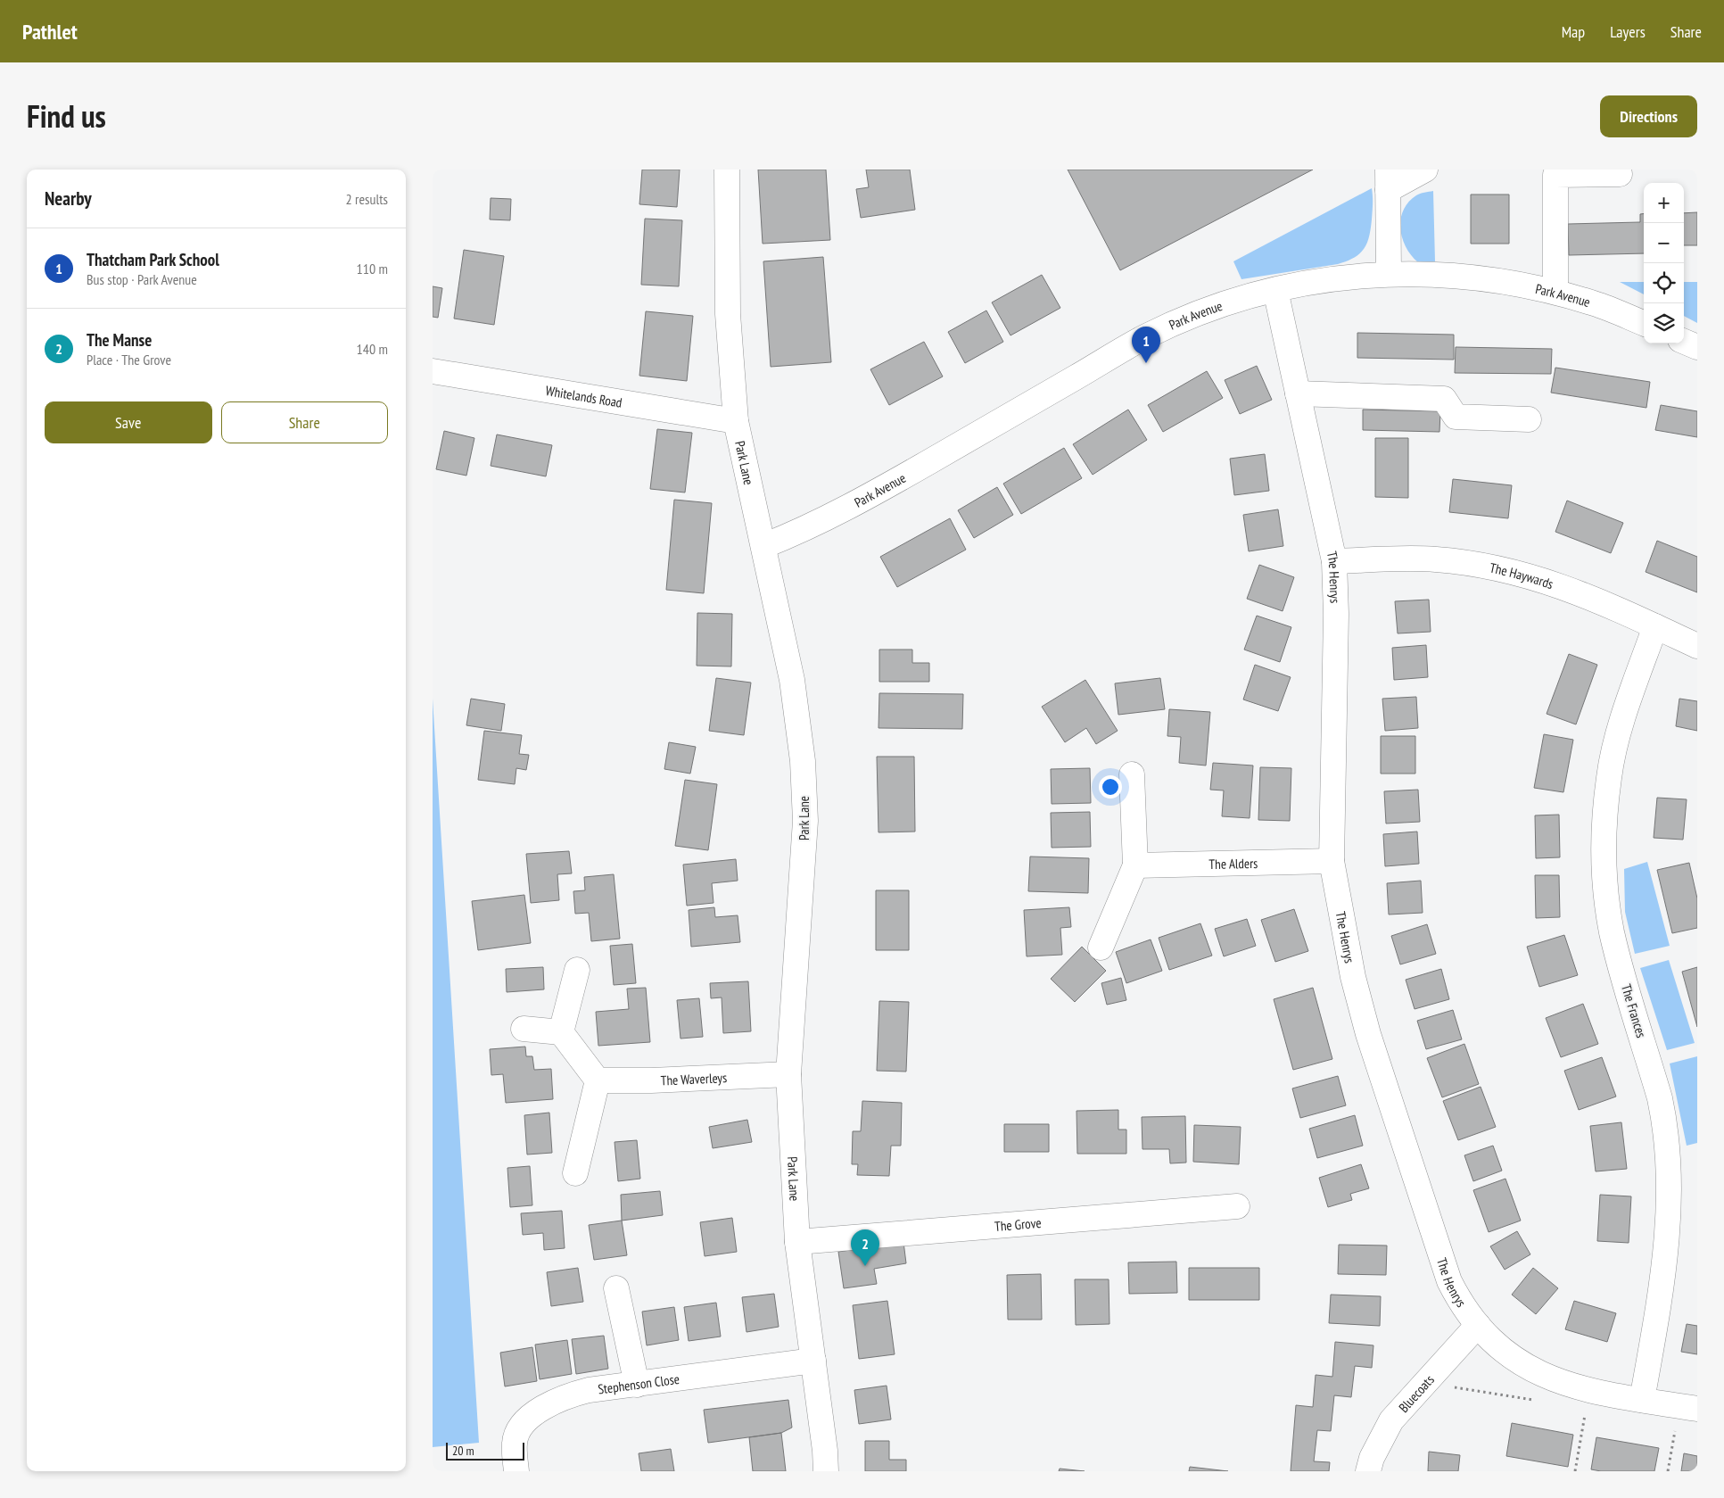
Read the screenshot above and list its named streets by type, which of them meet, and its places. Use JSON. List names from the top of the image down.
{
  "streets": {
    "street": [
      "Park Avenue",
      "Whitelands Road",
      "Park Lane",
      "The Haywards",
      "The Henrys",
      "The Alders",
      "The Frances",
      "The Waverleys",
      "The Grove",
      "Stephenson Close",
      "Bluecoats"
    ]
  },
  "crossings": [
    ["Park Avenue", "Park Lane"],
    ["Park Avenue", "The Henrys"],
    ["Whitelands Road", "Park Lane"],
    ["Park Lane", "The Waverleys"],
    ["Park Lane", "The Grove"],
    ["Park Lane", "Stephenson Close"],
    ["The Haywards", "The Henrys"],
    ["The Haywards", "The Frances"],
    ["The Henrys", "The Alders"],
    ["The Henrys", "The Frances"],
    ["The Henrys", "Bluecoats"]
  ],
  "scale_bar": "20 m",
  "page": {
    "header": "Pathlet",
    "nav": ["Map", "Layers", "Share"],
    "title": "Find us",
    "buttons": [
      "Directions",
      ["Save", "Share"]
    ],
    "heading": ["Nearby", "2 results"],
    "map_buttons": ["+", "−"],
    "list": [
      {
        "mark": "1",
        "name": "Thatcham Park School",
        "note": "Bus stop · Park Avenue",
        "value": "110 m"
      },
      {
        "mark": "2",
        "name": "The Manse",
        "note": "Place · The Grove",
        "value": "140 m"
      }
    ],
    "pins": ["1", "2"],
    "scale": "20 m"
  }
}
